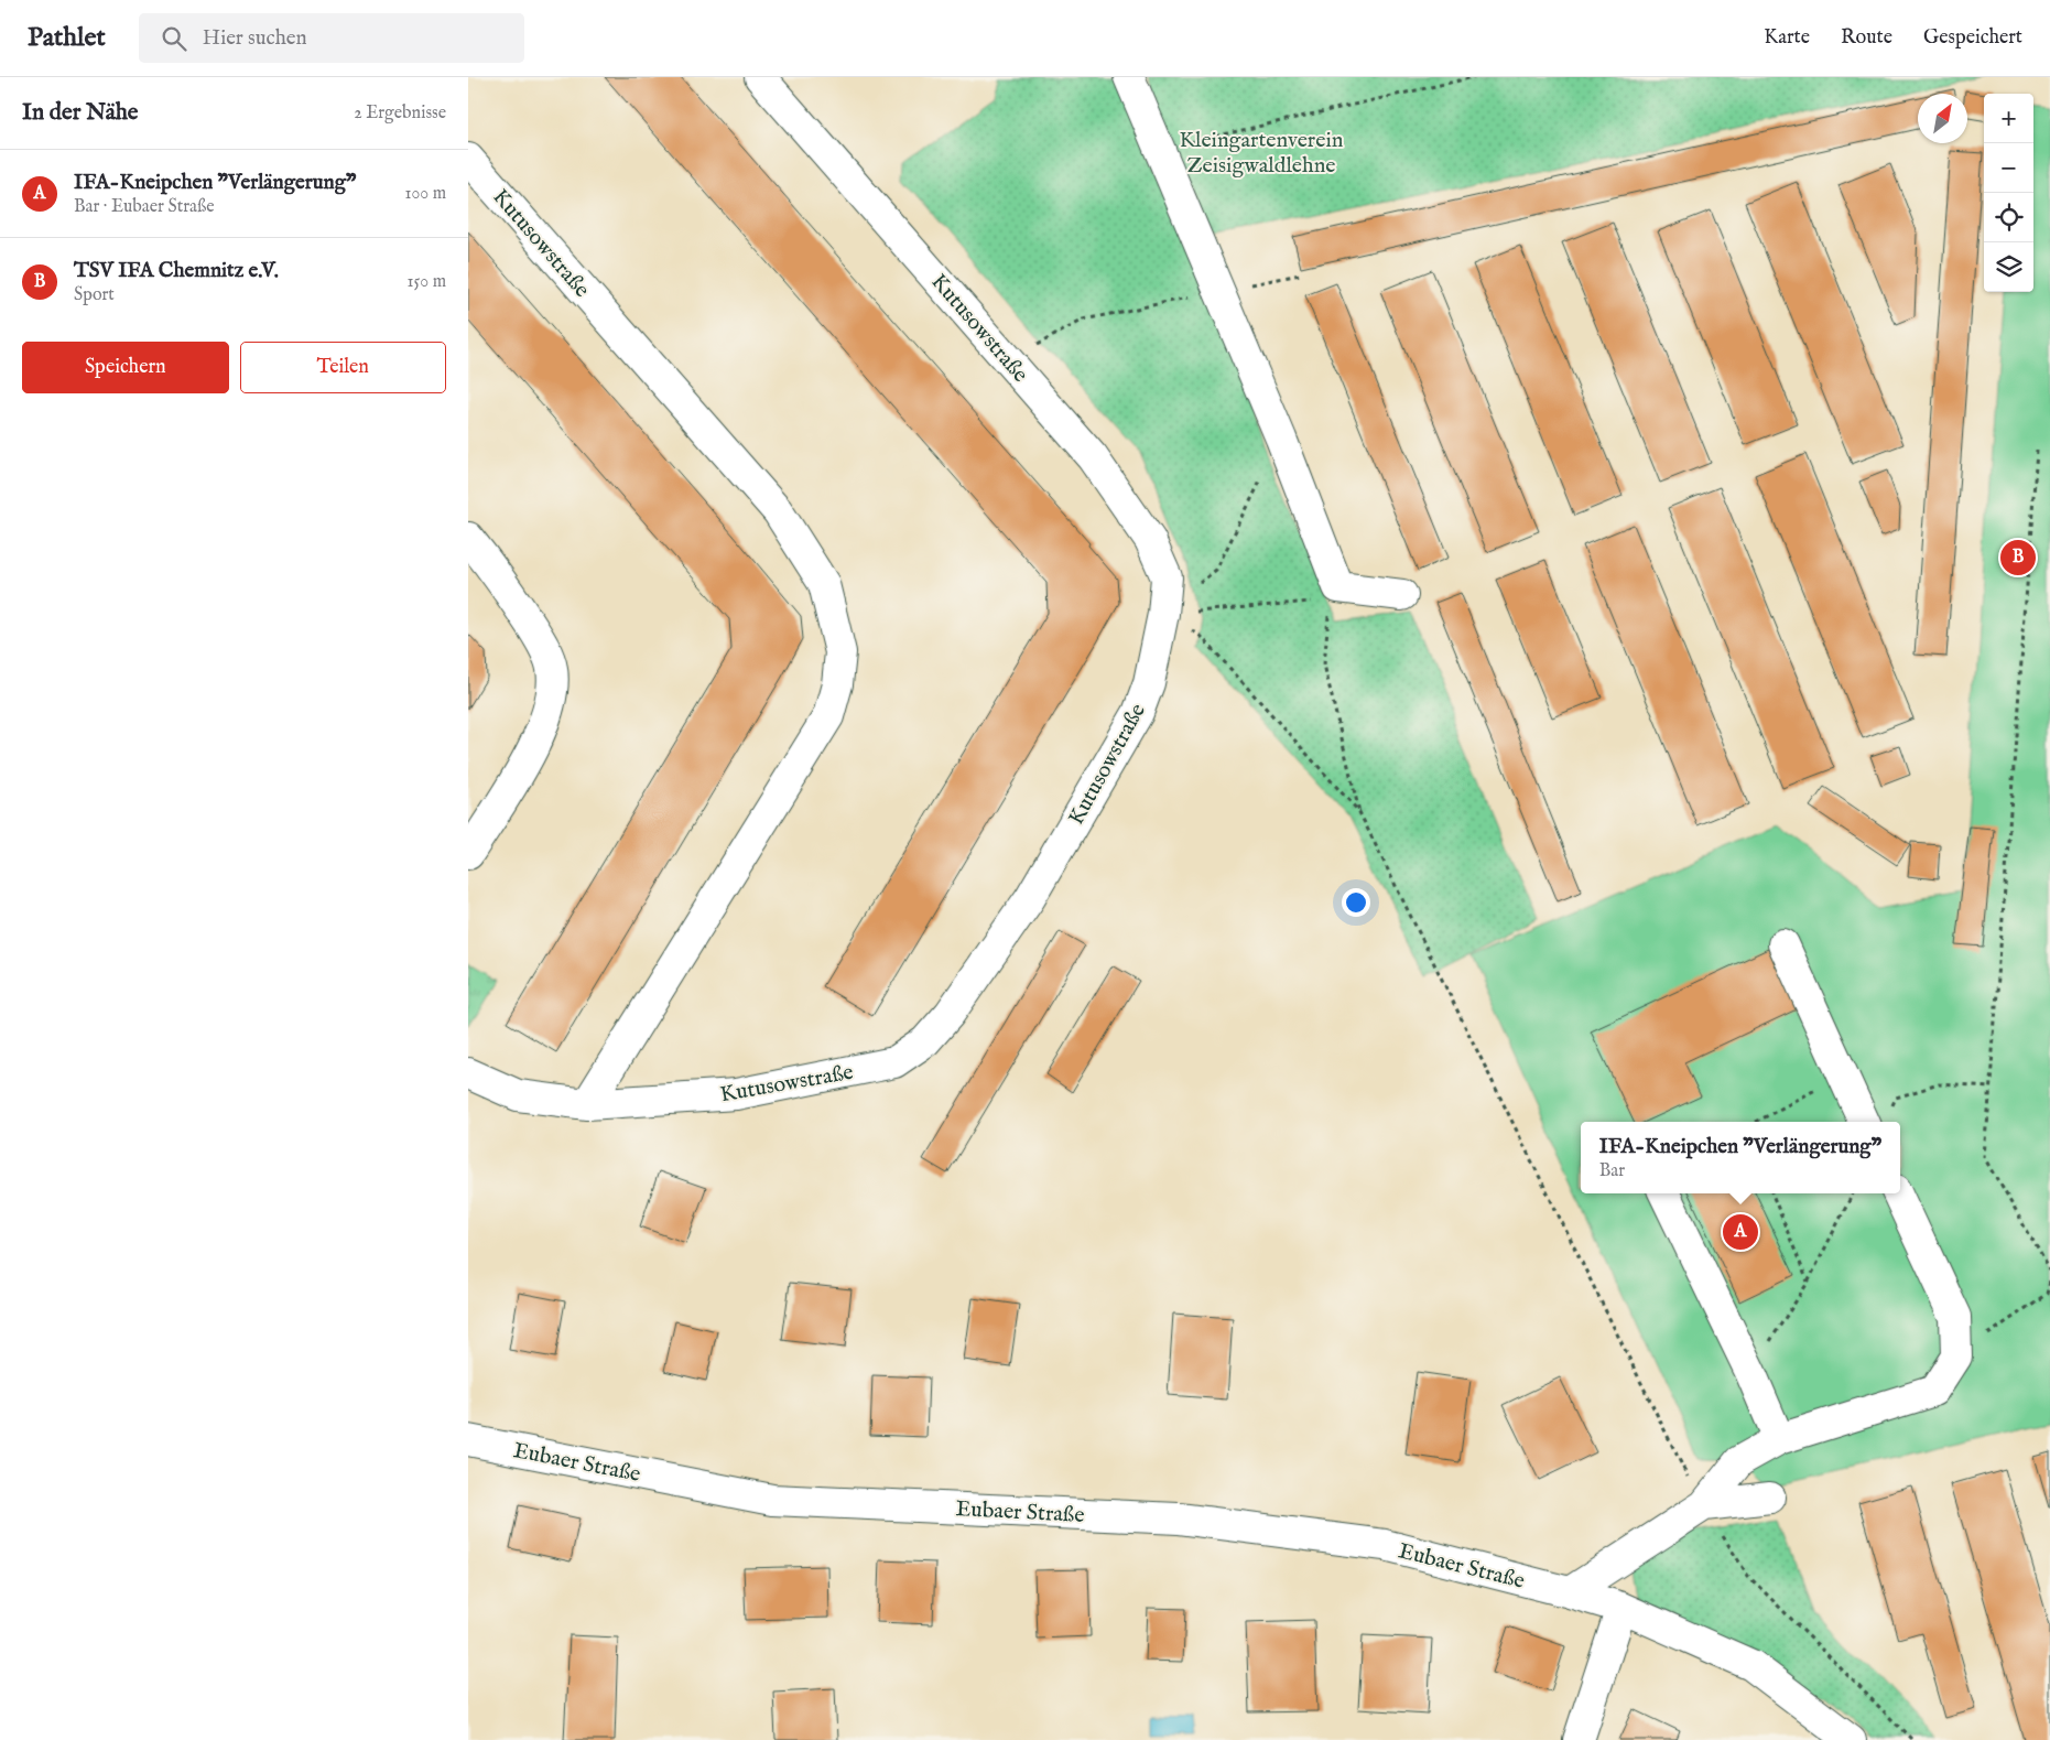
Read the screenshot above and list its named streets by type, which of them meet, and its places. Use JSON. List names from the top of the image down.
{
  "streets": {
    "street": ["Kutusowstraße", "Eubaer Straße"]
  },
  "parks": ["Kleingartenverein Zeisigwaldlehne"],
  "north": "top right",
  "page": {
    "header": "Pathlet",
    "search": "Hier suchen",
    "nav": ["Karte", "Route", "Gespeichert"],
    "heading": ["In der Nähe", "2 Ergebnisse"],
    "map_buttons": ["+", "−"],
    "list": [
      {
        "mark": "A",
        "name": "IFA-Kneipchen \"Verlängerung\"",
        "note": "Bar · Eubaer Straße",
        "value": "100 m"
      },
      {
        "mark": "B",
        "name": "TSV IFA Chemnitz e.V.",
        "note": "Sport",
        "value": "150 m"
      }
    ],
    "buttons": ["Speichern", "Teilen"],
    "pins": ["B", "A"],
    "popup": ["IFA-Kneipchen \"Verlängerung\"", "Bar"]
  }
}
